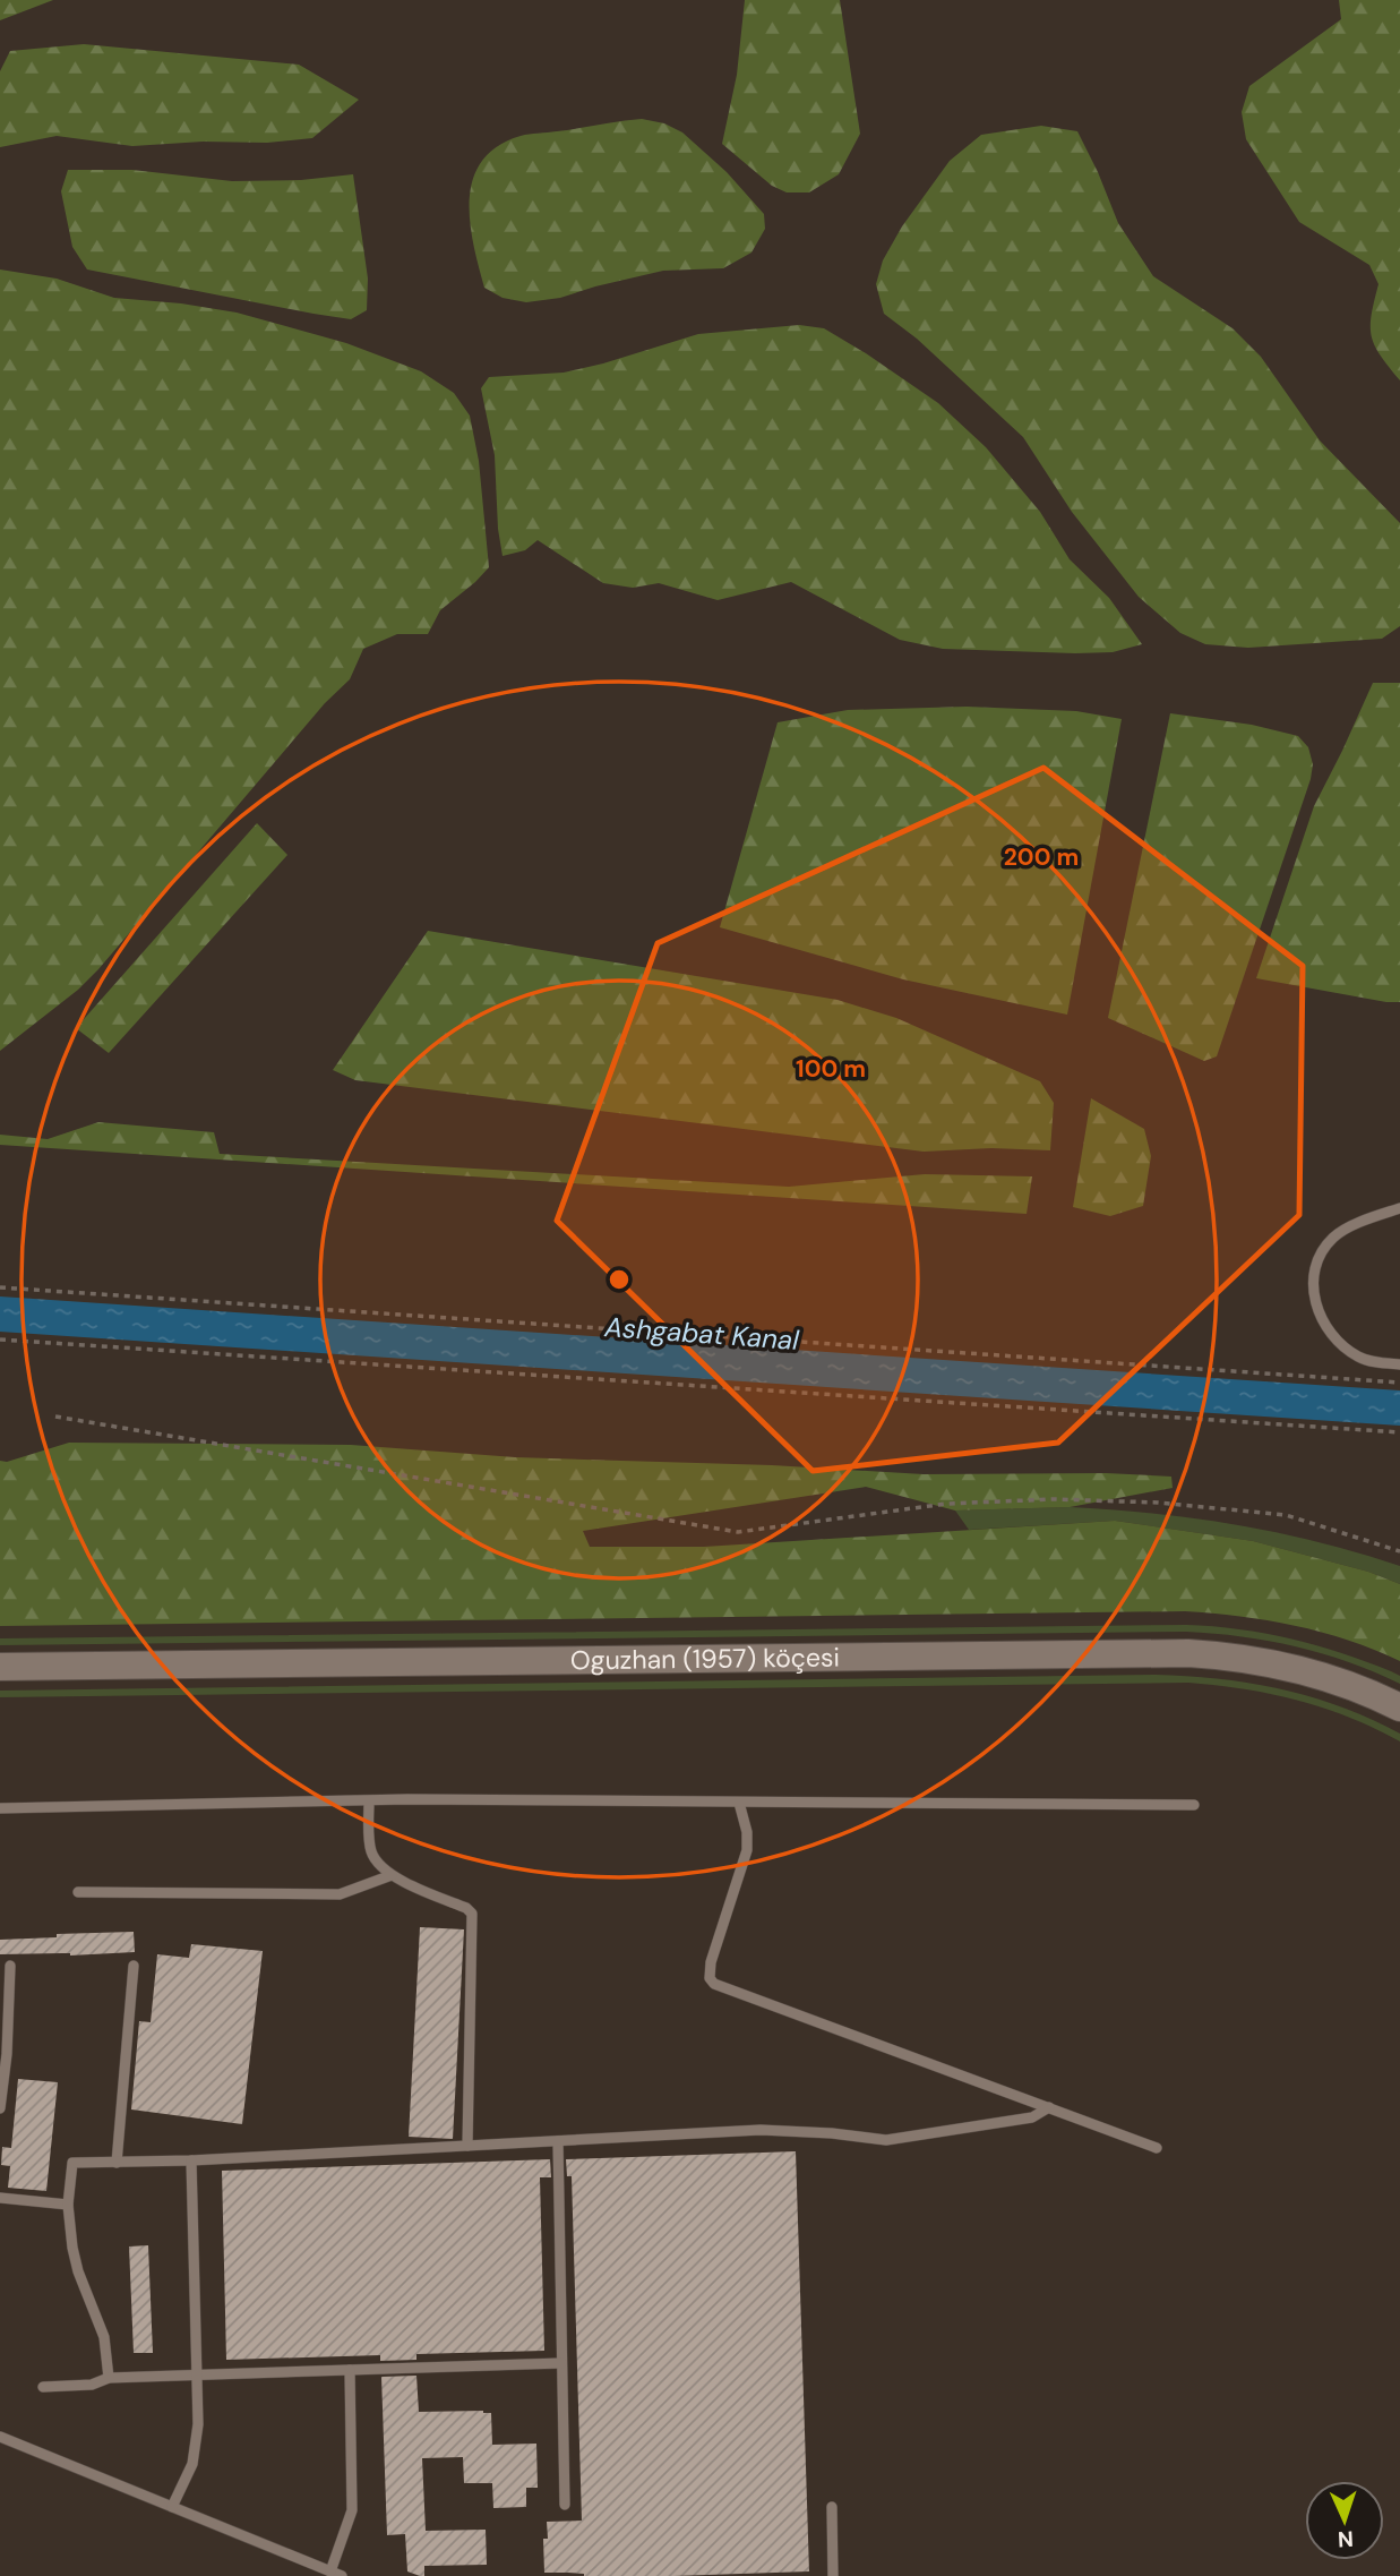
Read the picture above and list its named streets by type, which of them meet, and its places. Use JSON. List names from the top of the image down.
{
  "streets": {
    "main road": ["Oguzhan (1957) köçesi"]
  },
  "water": ["Ashgabat Kanal"],
  "north": "bottom",
  "rings": ["200 m", "100 m"]
}
